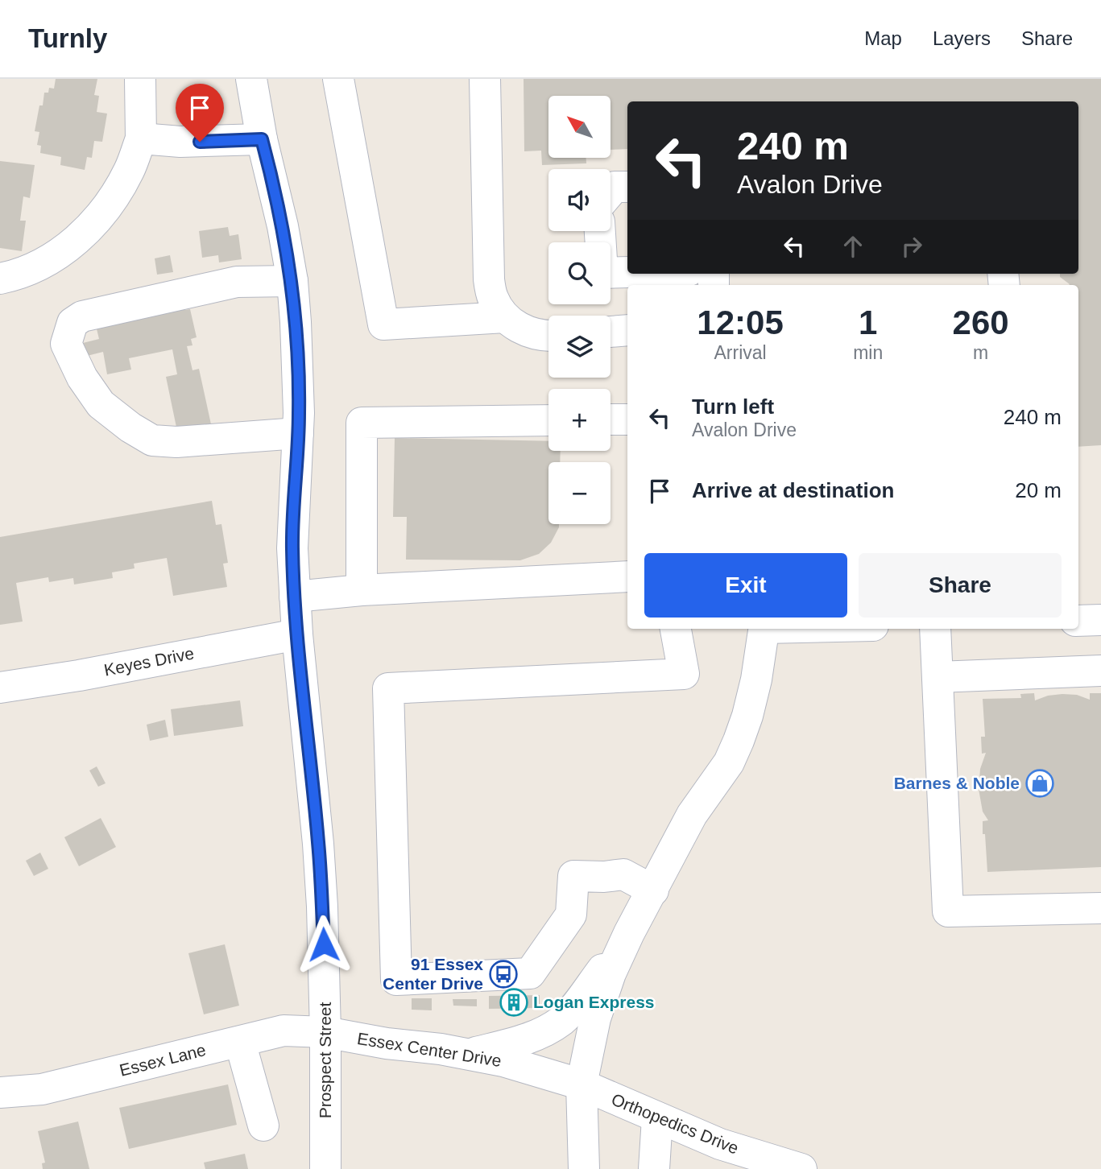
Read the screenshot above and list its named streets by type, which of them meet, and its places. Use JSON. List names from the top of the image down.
{
  "streets": {
    "street": [
      "Keyes Drive",
      "Essex Center Drive",
      "Essex Lane",
      "Prospect Street",
      "Orthopedics Drive"
    ]
  },
  "crossings": [
    ["Keyes Drive", "Prospect Street"],
    ["Essex Center Drive", "Essex Lane"],
    ["Essex Center Drive", "Prospect Street"],
    ["Essex Center Drive", "Orthopedics Drive"],
    ["Essex Lane", "Prospect Street"]
  ],
  "places": {
    "shop": ["Barnes & Noble"],
    "bus stop": ["91 Essex Center Drive"],
    "building": ["Logan Express"]
  },
  "north": "top left",
  "page": {
    "header": "Turnly",
    "nav": ["Map", "Layers", "Share"],
    "map_buttons": ["+", "−"],
    "turn": ["240 m", "Avalon Drive"],
    "eta": [
      "12:05",
      "Arrival",
      "1",
      "min",
      "260",
      "m"
    ],
    "list": [
      {
        "name": "Turn left",
        "note": "Avalon Drive",
        "value": "240 m"
      },
      {
        "name": "Arrive at destination",
        "value": "20 m"
      }
    ],
    "buttons": ["Exit", "Share"]
  }
}
